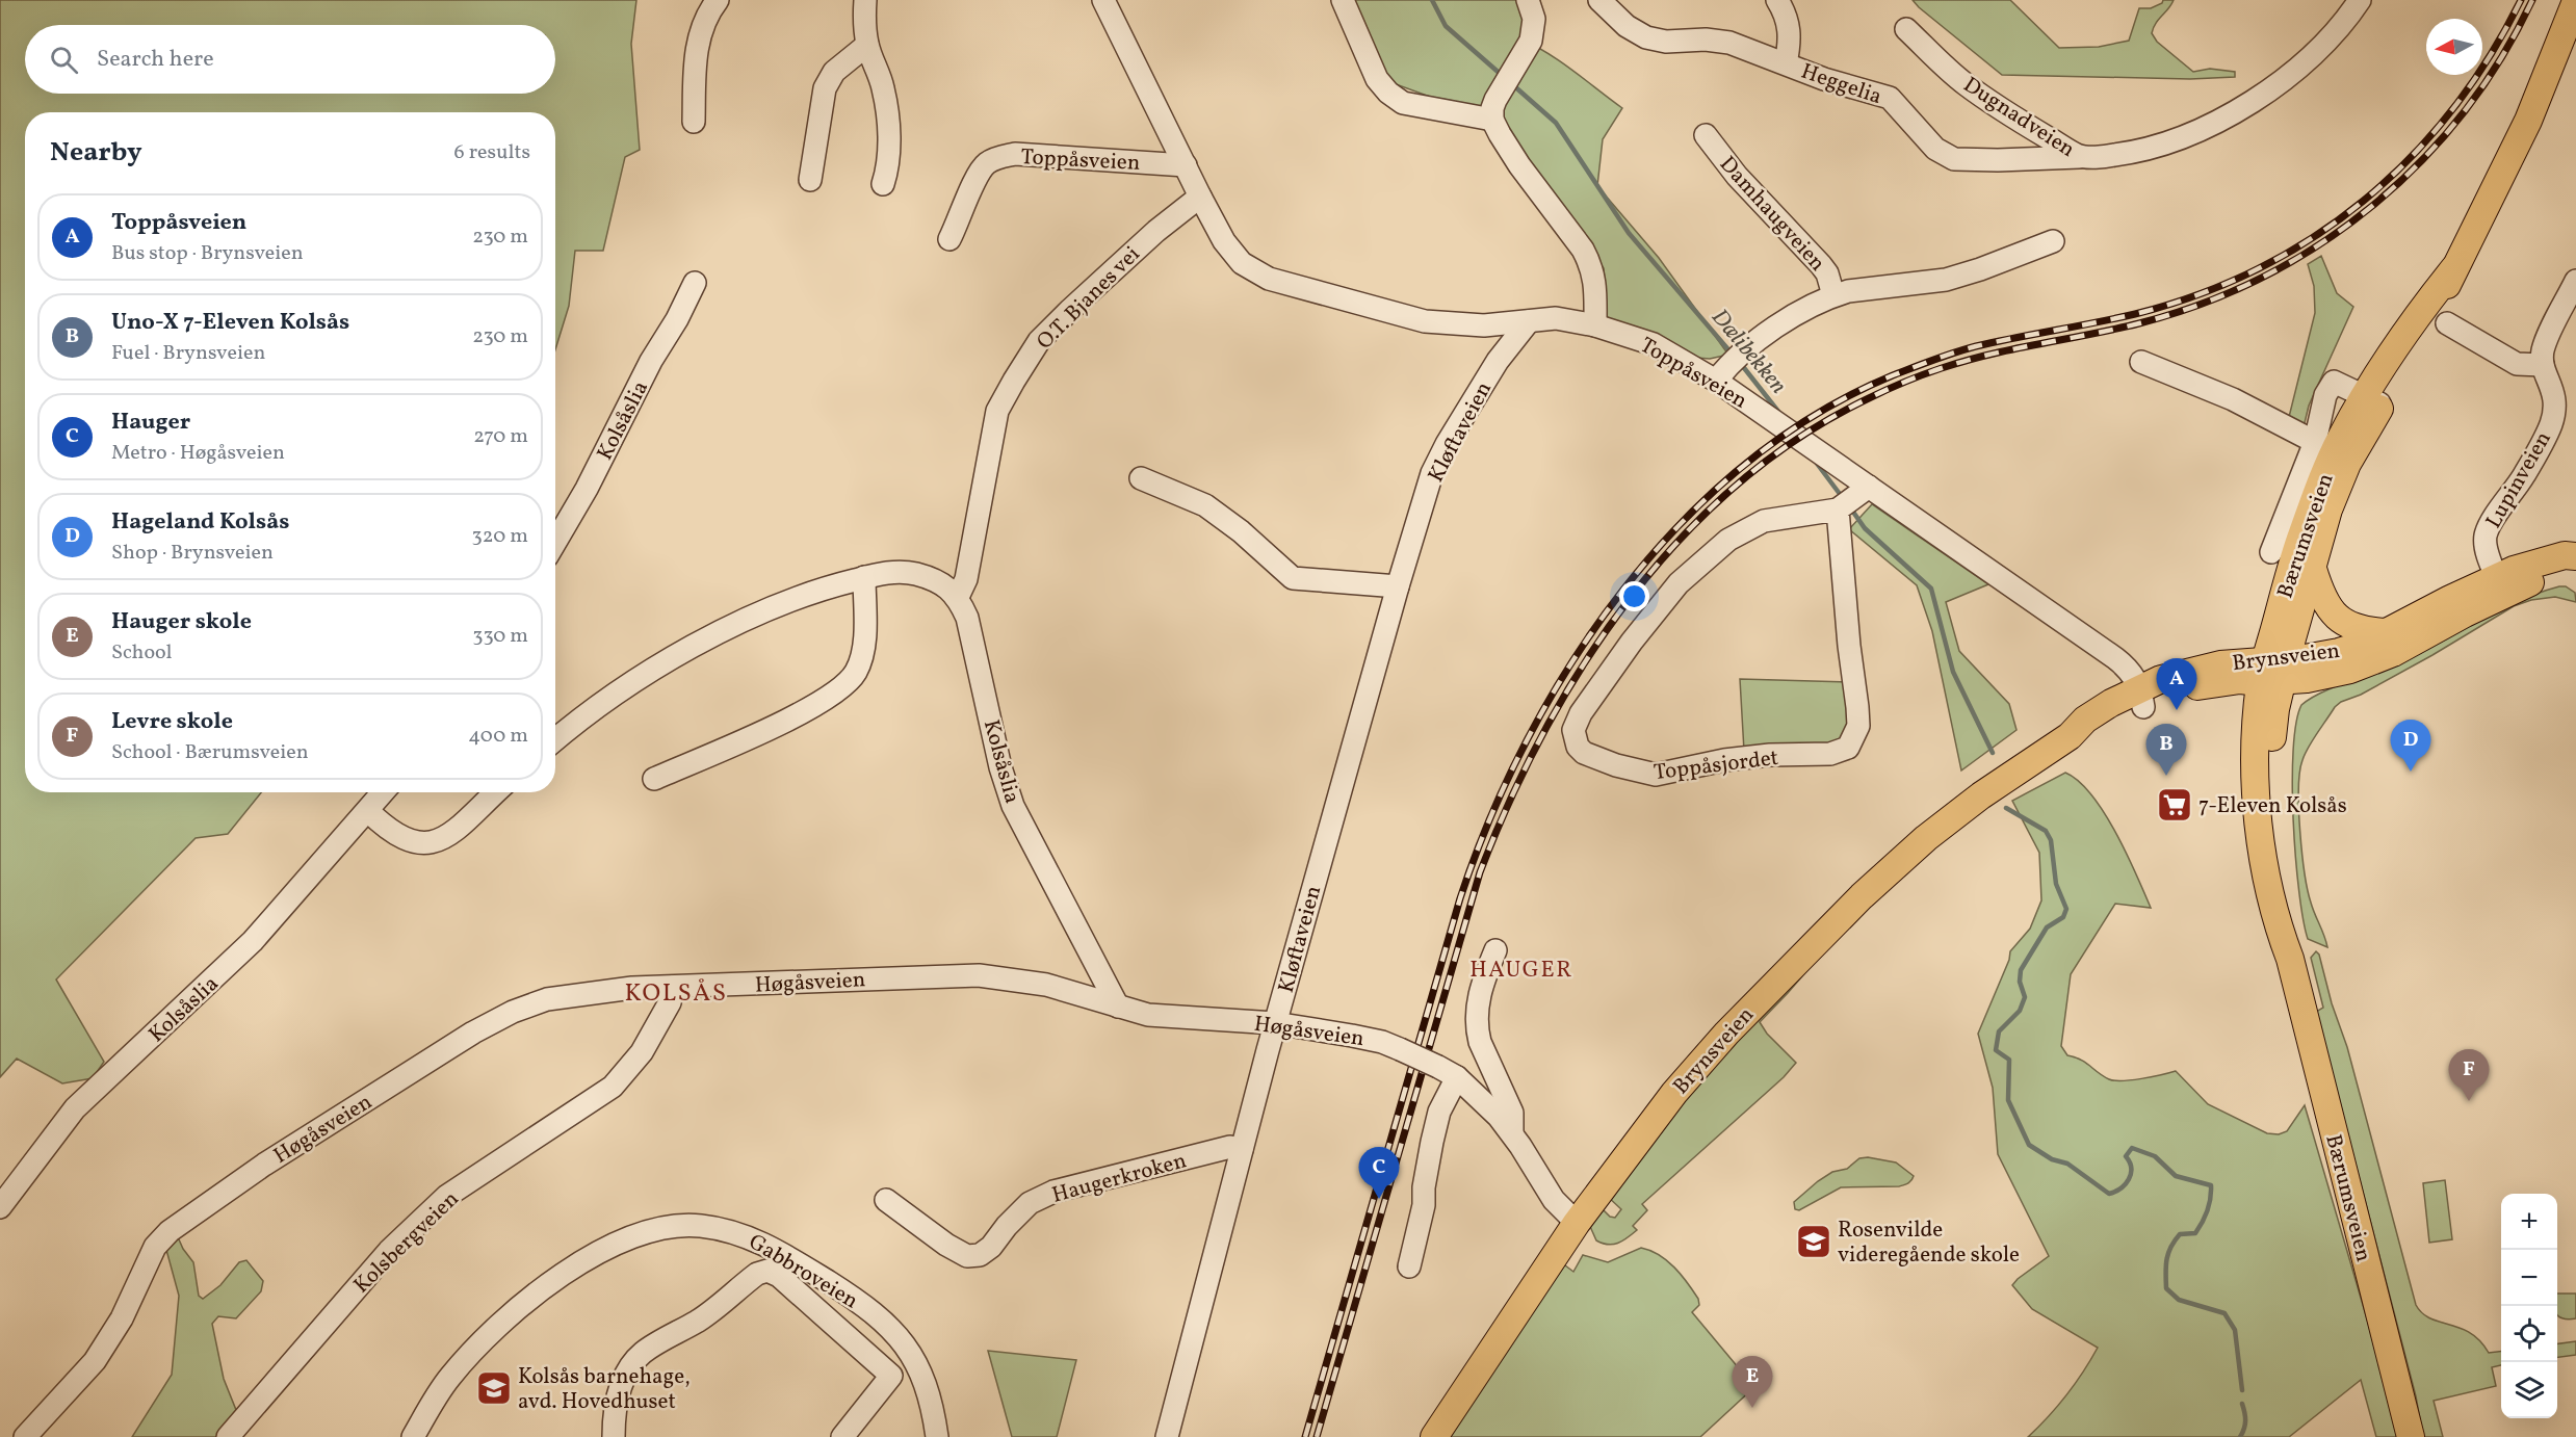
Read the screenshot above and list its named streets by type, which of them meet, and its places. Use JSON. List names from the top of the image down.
{
  "streets": {
    "main road": ["Bærumsveien", "Brynsveien"],
    "street": [
      "Heggelia",
      "Dugnadveien",
      "Toppåsveien",
      "Damhaugveien",
      "O.T. Bjanes vei",
      "Kolsåslia",
      "Kløftaveien",
      "Lupinveien",
      "Toppåsjordet",
      "Høgåsveien",
      "Haugerkroken",
      "Kolsbergveien",
      "Gabbroveien"
    ]
  },
  "crossings": [
    ["Heggelia", "Dugnadveien"],
    ["Toppåsveien", "Damhaugveien"],
    ["Toppåsveien", "O.T. Bjanes vei"],
    ["Toppåsveien", "Kløftaveien"],
    ["Toppåsveien", "Brynsveien"],
    ["Toppåsveien", "Toppåsjordet"],
    ["O.T. Bjanes vei", "Kolsåslia"],
    ["Kolsåslia", "Høgåsveien"],
    ["Kløftaveien", "Høgåsveien"],
    ["Kløftaveien", "Haugerkroken"],
    ["Lupinveien", "Brynsveien"],
    ["Bærumsveien", "Brynsveien"],
    ["Brynsveien", "Høgåsveien"],
    ["Høgåsveien", "Kolsbergveien"]
  ],
  "districts": ["HAUGER", "KOLSÅS"],
  "water": ["Dælibekken"],
  "places": {
    "supermarket": ["7-Eleven Kolsås"],
    "school or university": ["Rosenvilde videregående skole", "Kolsås barnehage, avd. Hovedhuset"]
  },
  "north": "left",
  "page": {
    "search": "Search here",
    "heading": ["Nearby", "6 results"],
    "list": [
      {
        "mark": "A",
        "name": "Toppåsveien",
        "note": "Bus stop · Brynsveien",
        "value": "230 m"
      },
      {
        "mark": "B",
        "name": "Uno-X 7-Eleven Kolsås",
        "note": "Fuel · Brynsveien",
        "value": "230 m"
      },
      {
        "mark": "C",
        "name": "Hauger",
        "note": "Metro · Høgåsveien",
        "value": "270 m"
      },
      {
        "mark": "D",
        "name": "Hageland Kolsås",
        "note": "Shop · Brynsveien",
        "value": "320 m"
      },
      {
        "mark": "E",
        "name": "Hauger skole",
        "note": "School",
        "value": "330 m"
      },
      {
        "mark": "F",
        "name": "Levre skole",
        "note": "School · Bærumsveien",
        "value": "400 m"
      }
    ],
    "pins": [
      "A",
      "D",
      "B",
      "F",
      "C",
      "E"
    ],
    "map_buttons": ["+", "−"]
  }
}
